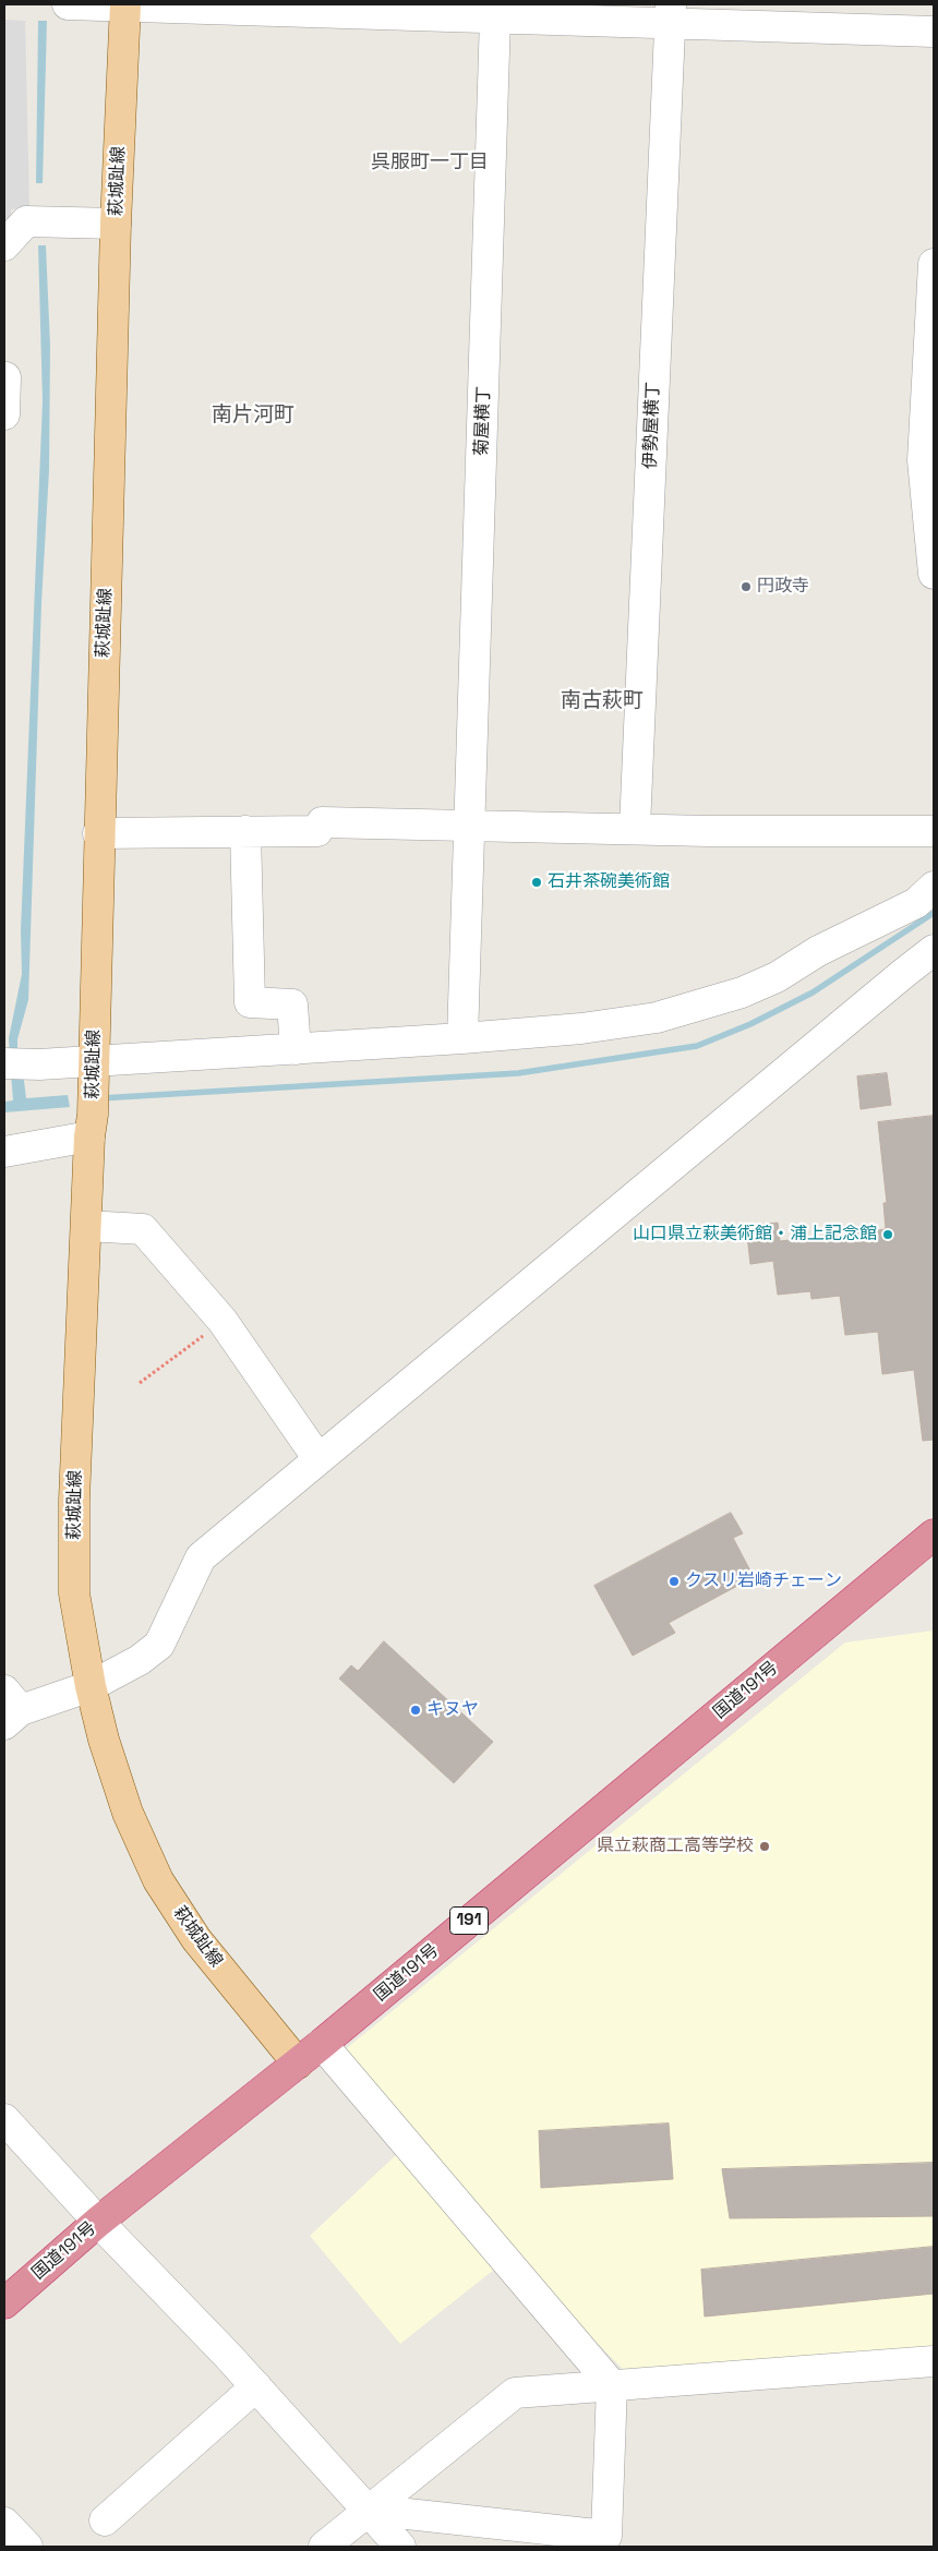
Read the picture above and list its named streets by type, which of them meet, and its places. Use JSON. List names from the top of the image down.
{
  "streets": {
    "highway": ["国道191号", "191"],
    "main road": ["萩城趾線"],
    "street": ["菊屋横丁", "伊勢屋横丁"]
  },
  "crossings": [
    ["萩城趾線", "国道191号"]
  ],
  "districts": ["呉服町一丁目", "南片河町", "南古萩町"],
  "places": [
    "円政寺",
    "石井茶碗美術館",
    "山口県立萩美術館・浦上記念館",
    "クスリ岩崎チェーン",
    "キヌヤ",
    "県立萩商工高等学校"
  ]
}
